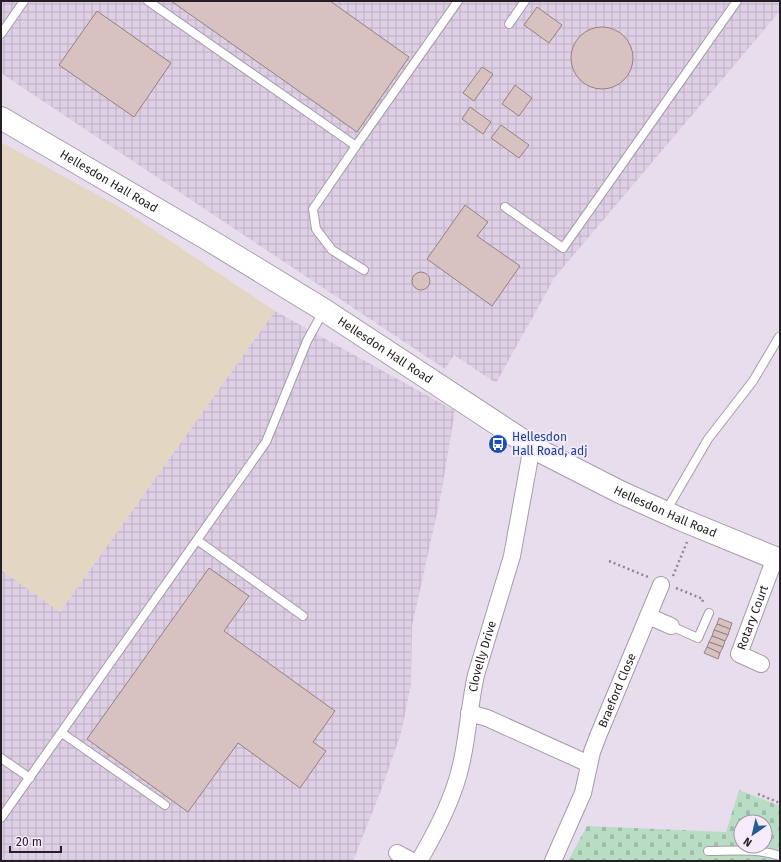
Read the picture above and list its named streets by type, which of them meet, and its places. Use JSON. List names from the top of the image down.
{
  "streets": {
    "street": [
      "Hellesdon Hall Road",
      "Rotary Court",
      "Clovelly Drive",
      "Braeford Close"
    ]
  },
  "crossings": [
    ["Hellesdon Hall Road", "Rotary Court"],
    ["Hellesdon Hall Road", "Clovelly Drive"]
  ],
  "places": {
    "bus stop": ["Hellesdon Hall Road, adj"]
  },
  "scale_bar": "20 m",
  "north": "bottom left"
}
